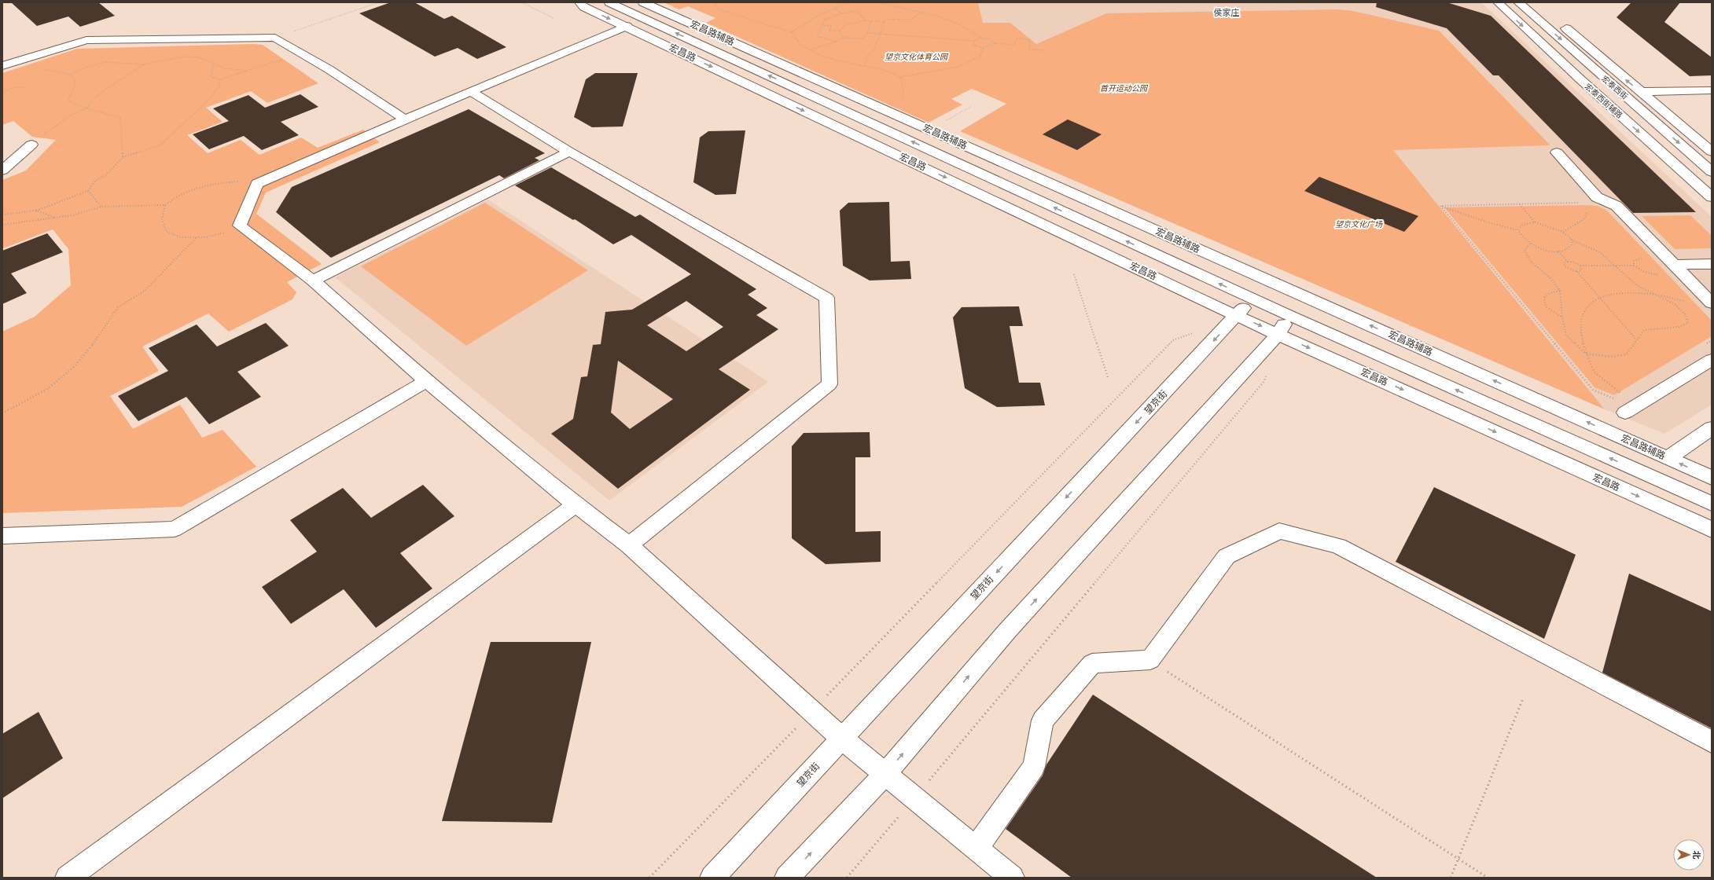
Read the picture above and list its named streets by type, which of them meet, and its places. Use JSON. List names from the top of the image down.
{
  "streets": {
    "street": [
      "宏昌路辅路",
      "宏昌路",
      "宏泰西街",
      "宏泰西街辅路",
      "望京街"
    ]
  },
  "crossings": [
    ["宏昌路", "望京街"]
  ],
  "one_way": ["宏昌路辅路"],
  "districts": ["侯家庄"],
  "parks": ["望京文化体育公园", "首开运动公园", "望京文化广场"],
  "north": "right"
}
